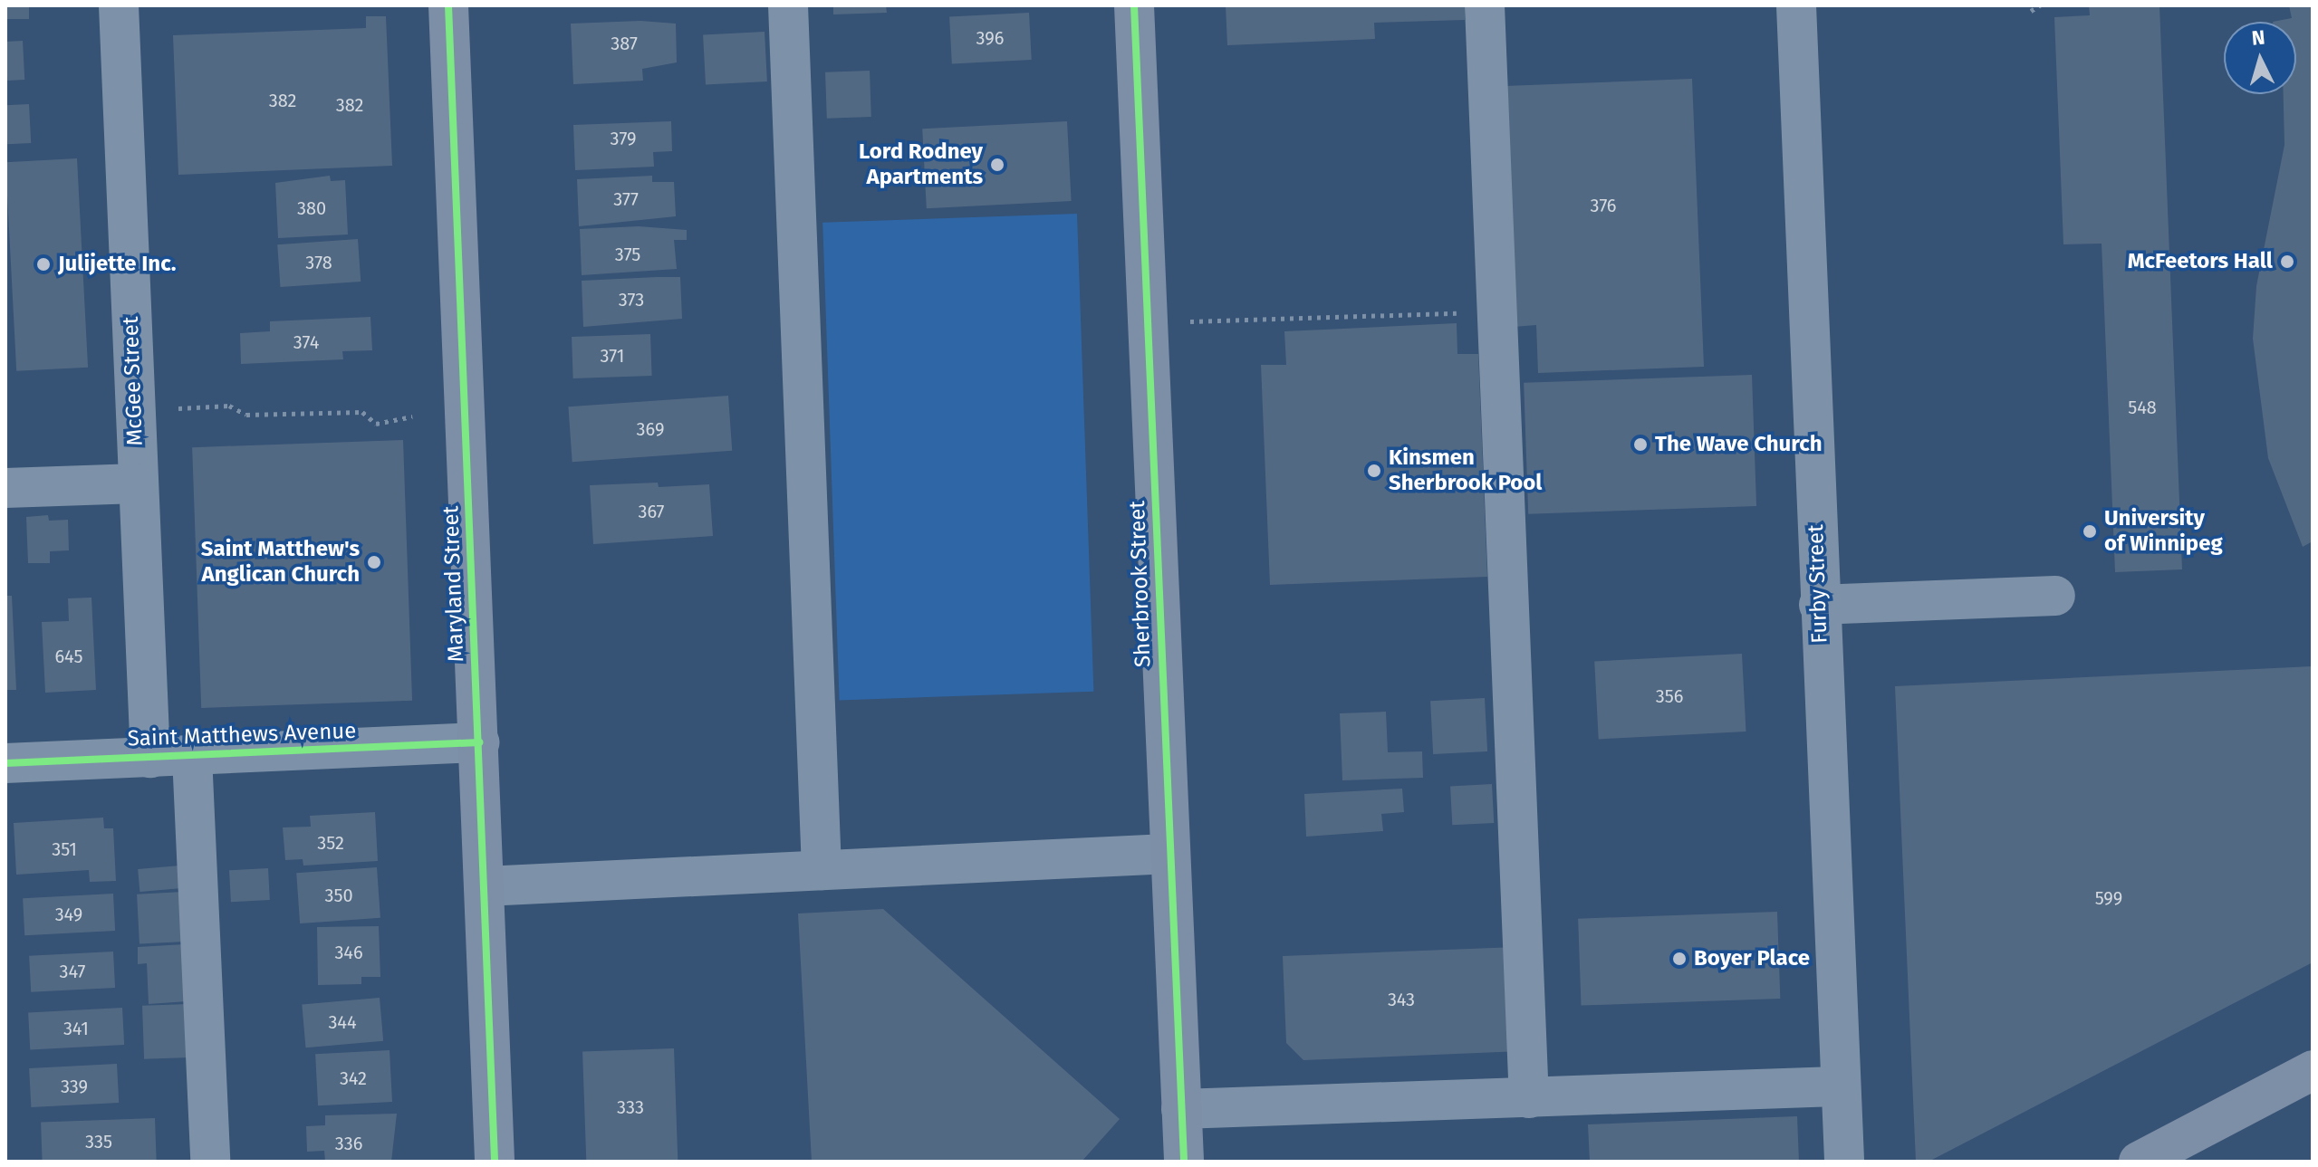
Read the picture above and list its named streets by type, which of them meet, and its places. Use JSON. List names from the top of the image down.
{
  "streets": {
    "main road": ["Maryland Street", "Sherbrook Street"],
    "street": ["McGee Street", "Furby Street", "Saint Matthews Avenue"]
  },
  "crossings": [
    ["McGee Street", "Saint Matthews Avenue"],
    ["Maryland Street", "Saint Matthews Avenue"]
  ],
  "places": [
    "Lord Rodney Apartments",
    "McFeetors Hall",
    "Julijette Inc.",
    "The Wave Church",
    "Kinsmen Sherbrook Pool",
    "University of Winnipeg",
    "Saint Matthew's Anglican Church",
    "Boyer Place"
  ],
  "house_numbers": [
    "396",
    "387",
    "382",
    "382",
    "379",
    "377",
    "376",
    "380",
    "375",
    "378",
    "373",
    "374",
    "371",
    "548",
    "369",
    "367",
    "645",
    "356",
    "352",
    "351",
    "350",
    "599",
    "349",
    "346",
    "347",
    "343",
    "344",
    "341",
    "342",
    "339",
    "333",
    "335",
    "336"
  ],
  "north": "top"
}
